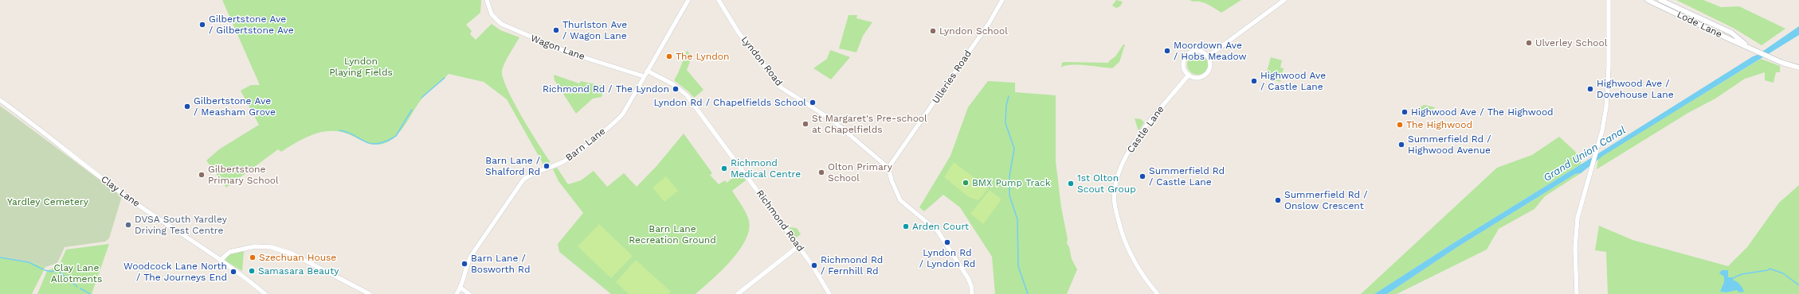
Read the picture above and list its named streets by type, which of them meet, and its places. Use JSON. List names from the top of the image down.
{
  "streets": {
    "main road": ["Lode Lane"],
    "street": [
      "Wagon Lane",
      "Lyndon Road",
      "Ulleries Road",
      "Castle Lane",
      "Barn Lane",
      "Clay Lane",
      "Richmond Road"
    ]
  },
  "crossings": [
    ["Wagon Lane", "Barn Lane"],
    ["Lyndon Road", "Ulleries Road"],
    ["Barn Lane", "Richmond Road"]
  ],
  "water": ["Grand Union Canal"],
  "parks": [
    "Lyndon Playing Fields",
    "Yardley Cemetery",
    "Barn Lane Recreation Ground",
    "Clay Lane Allotments"
  ],
  "places": [
    "Gilbertstone Ave / Gilbertstone Ave",
    "Thurlston Ave / Wagon Lane",
    "Lyndon School",
    "Ulverley School",
    "Moordown Ave / Hobs Meadow",
    "The Lyndon",
    "Highwood Ave / Castle Lane",
    "Richmond Rd / The Lyndon",
    "Highwood Ave / Dovehouse Lane",
    "Lyndon Rd / Chapelfields School",
    "Gilbertstone Ave / Measham Grove",
    "Highwood Ave / The Highwood",
    "St Margaret's Pre-school at Chapelfields",
    "The Highwood",
    "Summerfield Rd / Highwood Avenue",
    "Barn Lane / Shalford Rd",
    "Richmond Medical Centre",
    "Olton Primary School",
    "Gilbertstone Primary School",
    "Summerfield Rd / Castle Lane",
    "BMX Pump Track",
    "1st Olton Scout Group",
    "Summerfield Rd / Onslow Crescent",
    "DVSA South Yardley Driving Test Centre",
    "Arden Court",
    "Lyndon Rd / Lyndon Rd",
    "Szechuan House",
    "Barn Lane / Bosworth Rd",
    "Richmond Rd / Fernhill Rd",
    "Samasara Beauty",
    "Woodcock Lane North / The Journeys End"
  ]
}
